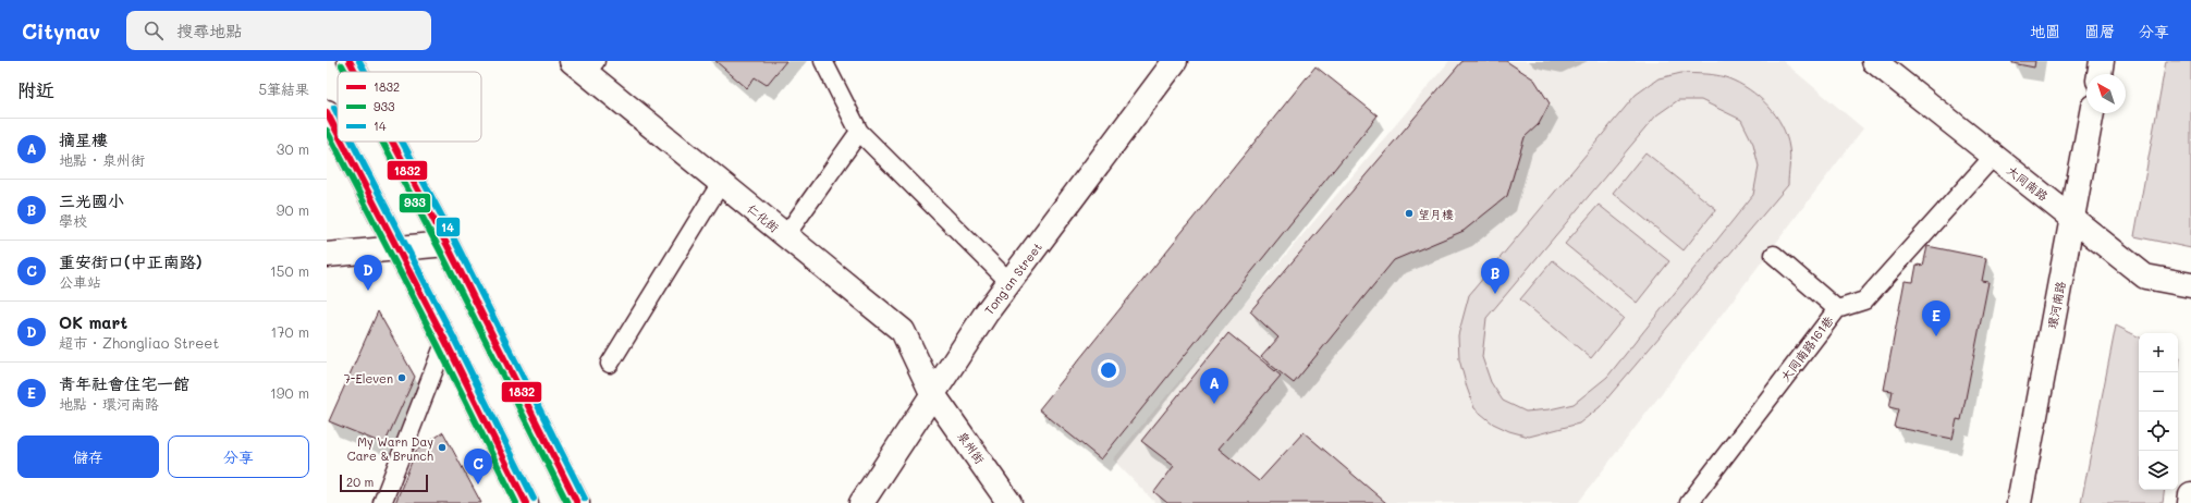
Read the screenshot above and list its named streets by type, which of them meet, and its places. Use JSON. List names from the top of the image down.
{
  "streets": {
    "street": [
      "大同南路",
      "仁化街",
      "Tong'an Street",
      "環河南路",
      "泉州街"
    ],
    "lane": ["大同南路161巷"]
  },
  "crossings": [
    ["大同南路", "環河南路"],
    ["大同南路", "大同南路161巷"],
    ["仁化街", "Tong'an Street"],
    ["仁化街", "泉州街"],
    ["Tong'an Street", "泉州街"]
  ],
  "places": ["望月樓", "7-Eleven", "My Warn Day Care & Brunch"],
  "lines": ["transit line 1832", "transit line 14", "transit line 933"],
  "legend": ["1832", "933", "14"],
  "scale_bar": "20 m",
  "north": "top left",
  "page": {
    "header": "Citynav",
    "search": "搜尋地點",
    "nav": ["地圖", "圖層", "分享"],
    "heading": ["附近", "5筆結果"],
    "list": [
      {
        "mark": "A",
        "name": "摘星樓",
        "note": "地點 · 泉州街",
        "value": "30 m"
      },
      {
        "mark": "B",
        "name": "三光國小",
        "note": "學校",
        "value": "90 m"
      },
      {
        "mark": "C",
        "name": "重安街口(中正南路)",
        "note": "公車站",
        "value": "150 m"
      },
      {
        "mark": "D",
        "name": "OK mart",
        "note": "超市 · Zhongliao Street",
        "value": "170 m"
      },
      {
        "mark": "E",
        "name": "青年社會住宅一館",
        "note": "地點 · 環河南路",
        "value": "190 m"
      }
    ],
    "pins": [
      "D",
      "B",
      "E",
      "A",
      "C"
    ],
    "map_buttons": ["+", "−"],
    "buttons": ["儲存", "分享"],
    "scale": "20 m"
  }
}
